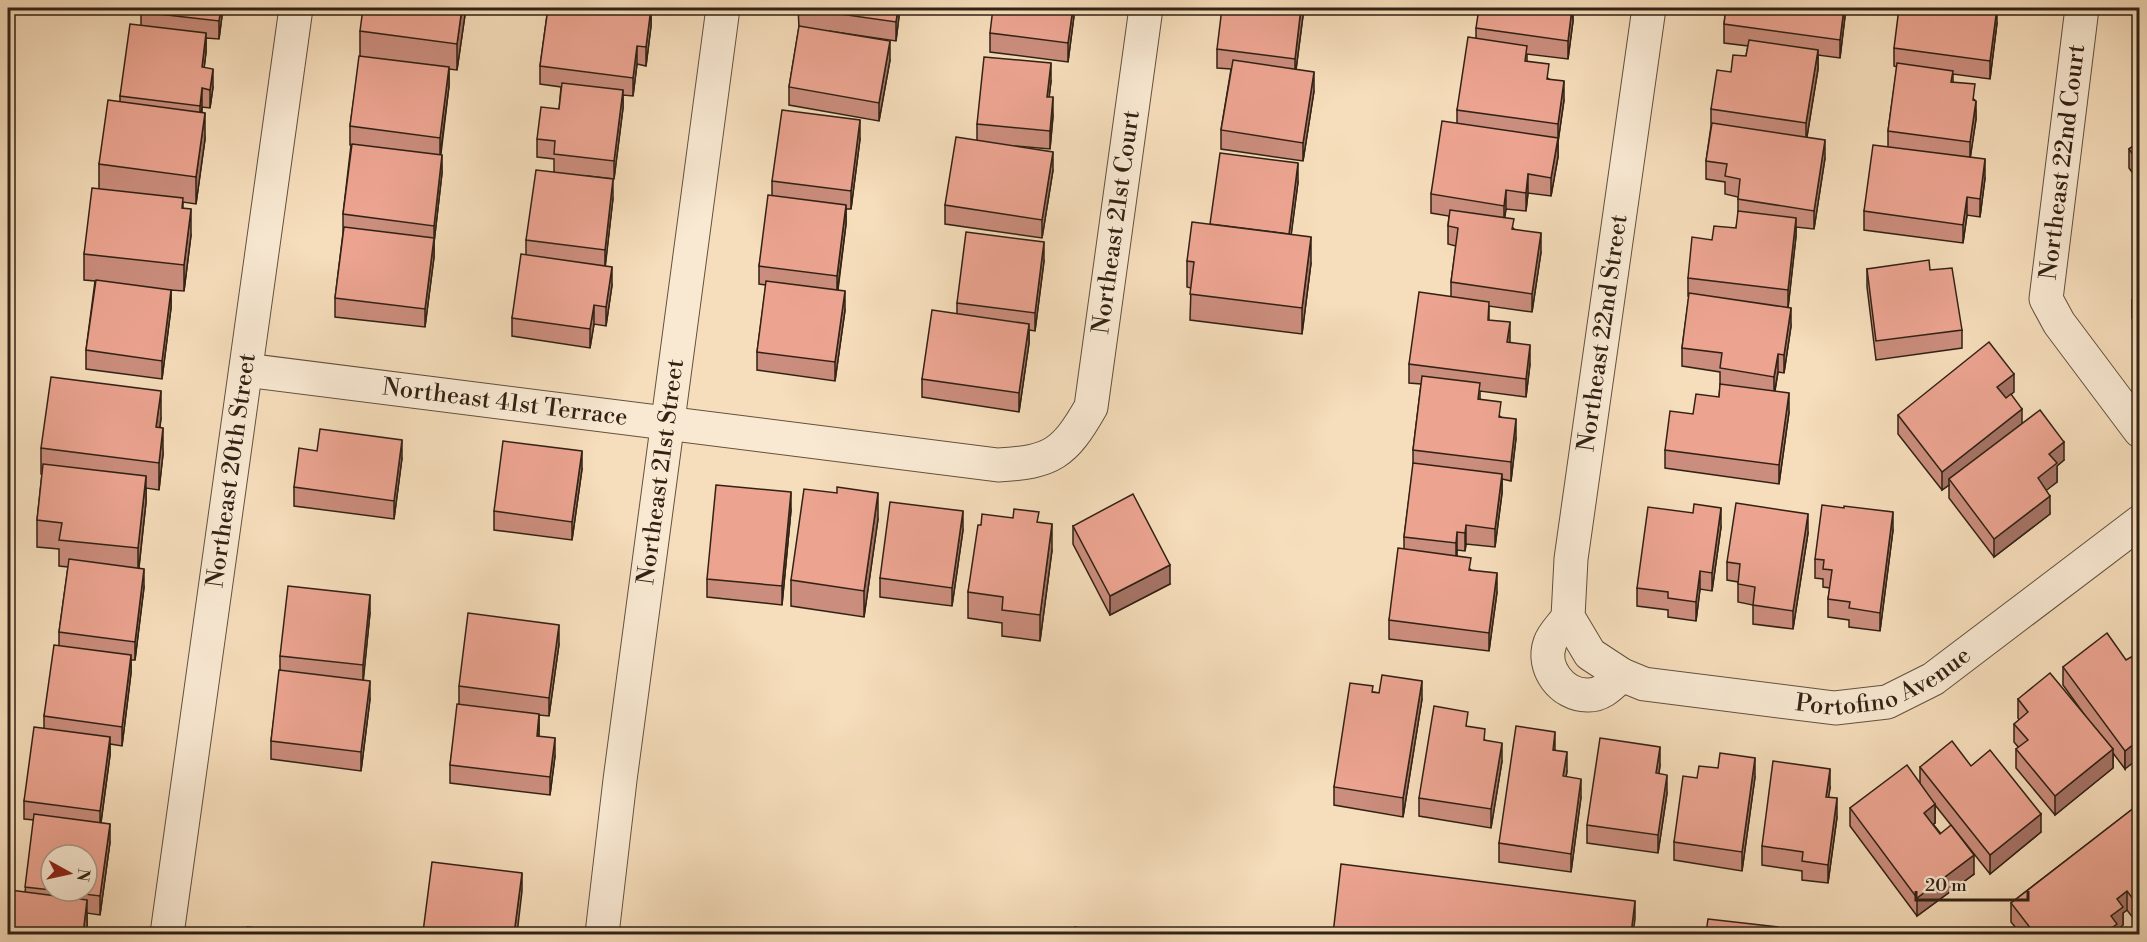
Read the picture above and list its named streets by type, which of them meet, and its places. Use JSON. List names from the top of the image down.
{
  "streets": {
    "street": [
      "Northeast 22nd Court",
      "Northeast 21st Court",
      "Northeast 22nd Street",
      "Northeast 41st Terrace",
      "Northeast 20th Street",
      "Northeast 21st Street",
      "Portofino Avenue"
    ]
  },
  "crossings": [
    ["Northeast 21st Court", "Northeast 41st Terrace"],
    ["Northeast 22nd Street", "Portofino Avenue"],
    ["Northeast 41st Terrace", "Northeast 20th Street"],
    ["Northeast 41st Terrace", "Northeast 21st Street"]
  ],
  "scale_bar": "20 m",
  "north": "right"
}
